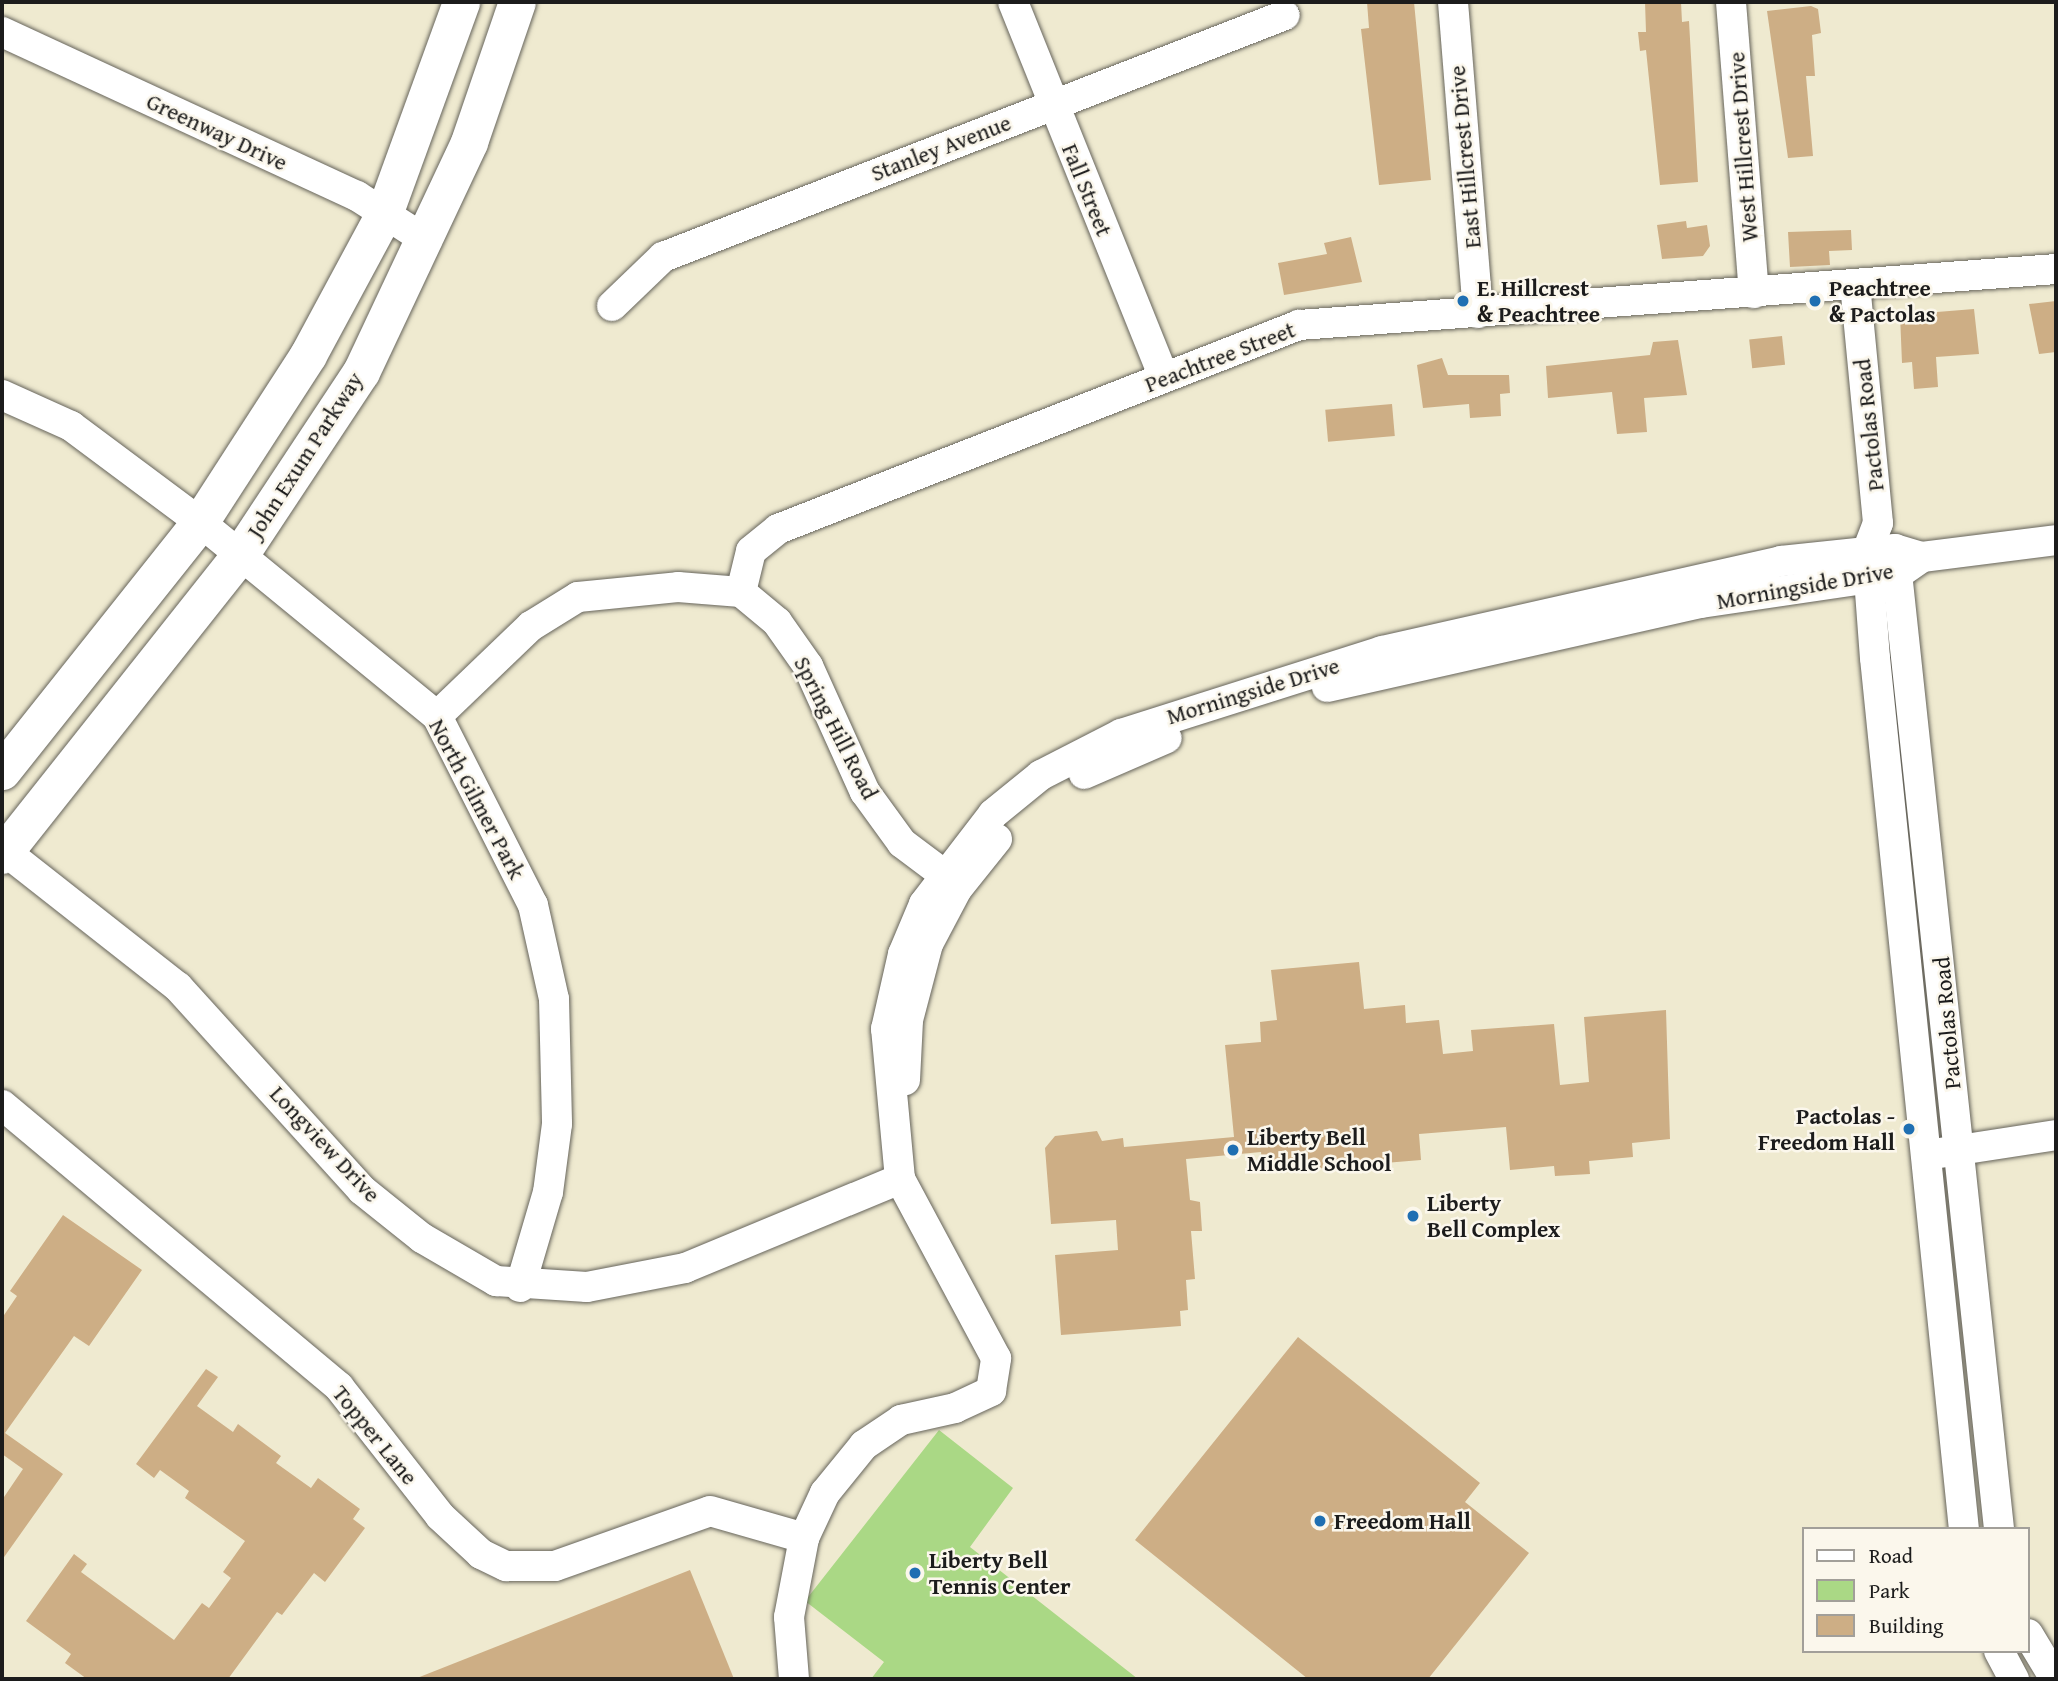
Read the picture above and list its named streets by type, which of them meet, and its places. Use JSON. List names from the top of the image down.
{
  "streets": {
    "main road": ["John Exum Parkway"],
    "street": [
      "Greenway Drive",
      "West Hillcrest Drive",
      "Stanley Avenue",
      "East Hillcrest Drive",
      "Fall Street",
      "Peachtree Street",
      "Pactolas Road",
      "Morningside Drive",
      "Spring Hill Road",
      "North Gilmer Park",
      "Longview Drive",
      "Topper Lane"
    ]
  },
  "crossings": [
    ["Greenway Drive", "John Exum Parkway"],
    ["West Hillcrest Drive", "Peachtree Street"],
    ["Stanley Avenue", "Fall Street"],
    ["East Hillcrest Drive", "Peachtree Street"],
    ["Fall Street", "Peachtree Street"],
    ["Peachtree Street", "Pactolas Road"],
    ["Peachtree Street", "Spring Hill Road"],
    ["Pactolas Road", "Morningside Drive"],
    ["John Exum Parkway", "North Gilmer Park"],
    ["John Exum Parkway", "Longview Drive"],
    ["Morningside Drive", "Spring Hill Road"],
    ["Morningside Drive", "Longview Drive"],
    ["North Gilmer Park", "Longview Drive"]
  ],
  "places": [
    "E. Hillcrest & Peachtree",
    "Peachtree & Pactolas",
    "Pactolas - Freedom Hall",
    "Liberty Bell Middle School",
    "Liberty Bell Complex",
    "Freedom Hall",
    "Liberty Bell Tennis Center"
  ],
  "legend": ["Road", "Park", "Building"]
}
